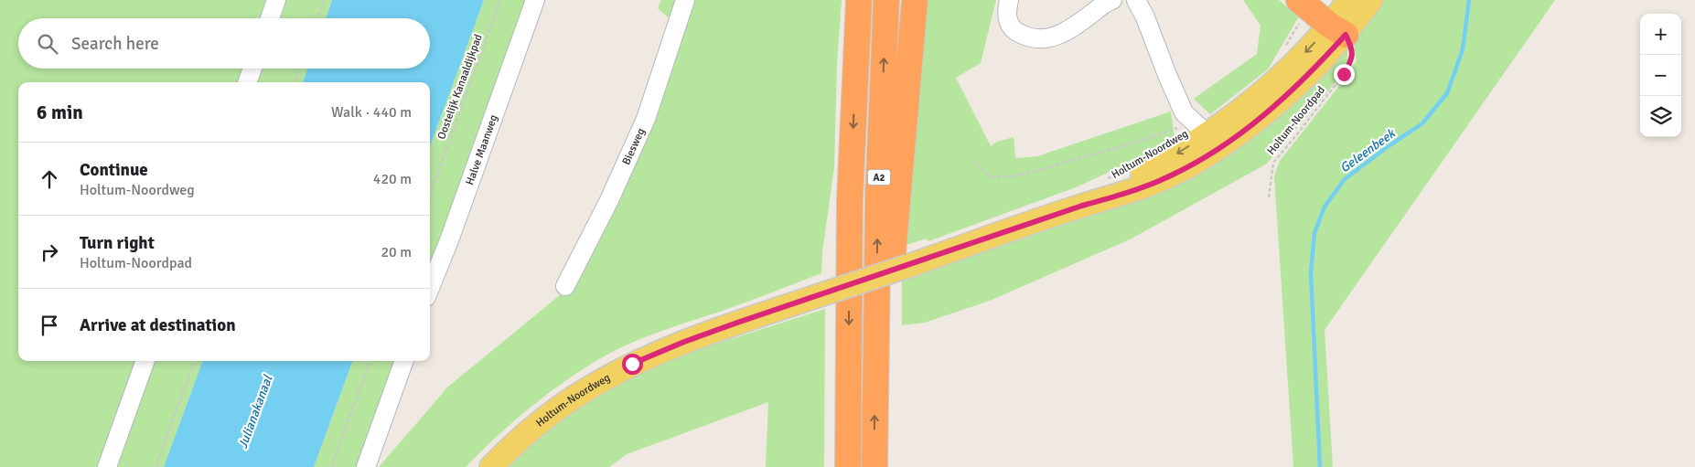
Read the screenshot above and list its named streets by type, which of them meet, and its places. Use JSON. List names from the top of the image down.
{
  "streets": {
    "highway": ["A2"],
    "main road": ["Holtum-Noordweg"],
    "street": ["Biesweg", "Halve Maanweg"],
    "path": ["Oostelijk Kanaaldijkpad", "Holtum-Noordpad"]
  },
  "crossings": [
    ["Holtum-Noordpad", "Holtum-Noordweg"]
  ],
  "water": ["Geleenbeek", "Julianakanaal"],
  "page": {
    "map_buttons": ["+", "−"],
    "search": "Search here",
    "heading": ["6 min", "Walk · 440 m"],
    "list": [
      ["Continue", "Holtum-Noordweg", "420 m"],
      ["Turn right", "Holtum-Noordpad", "20 m"],
      "Arrive at destination"
    ]
  }
}
